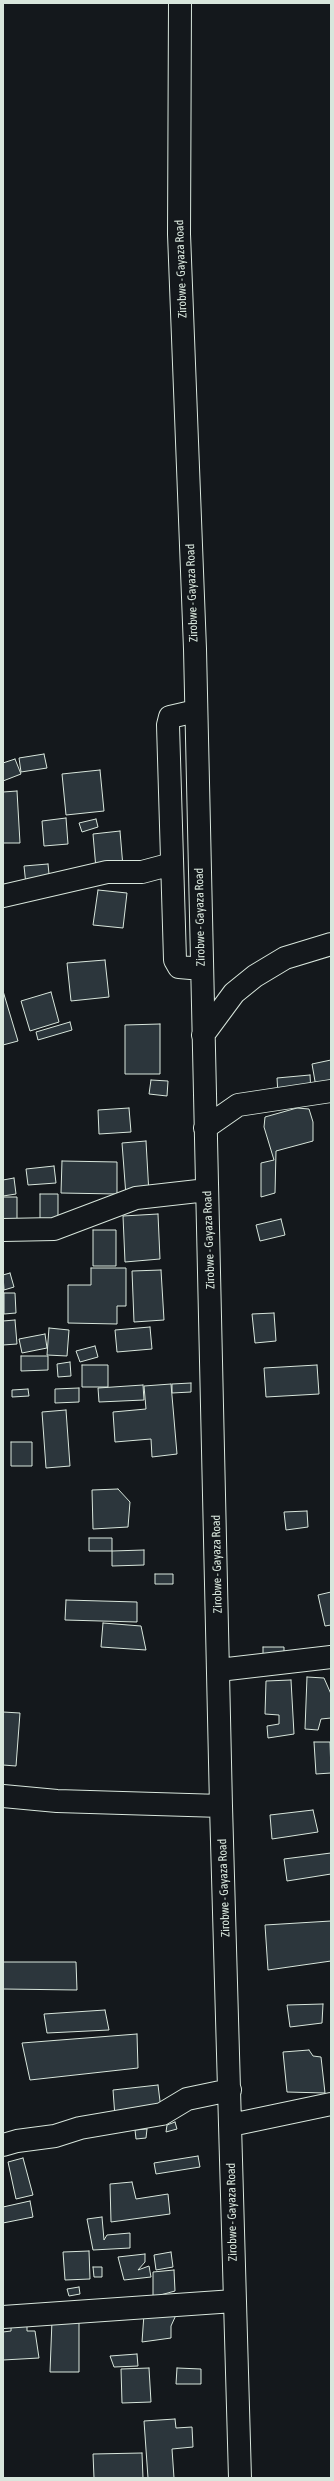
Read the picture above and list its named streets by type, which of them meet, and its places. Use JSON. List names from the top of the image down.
{
  "streets": {
    "street": ["Zirobwe - Gayaza Road"]
  }
}
